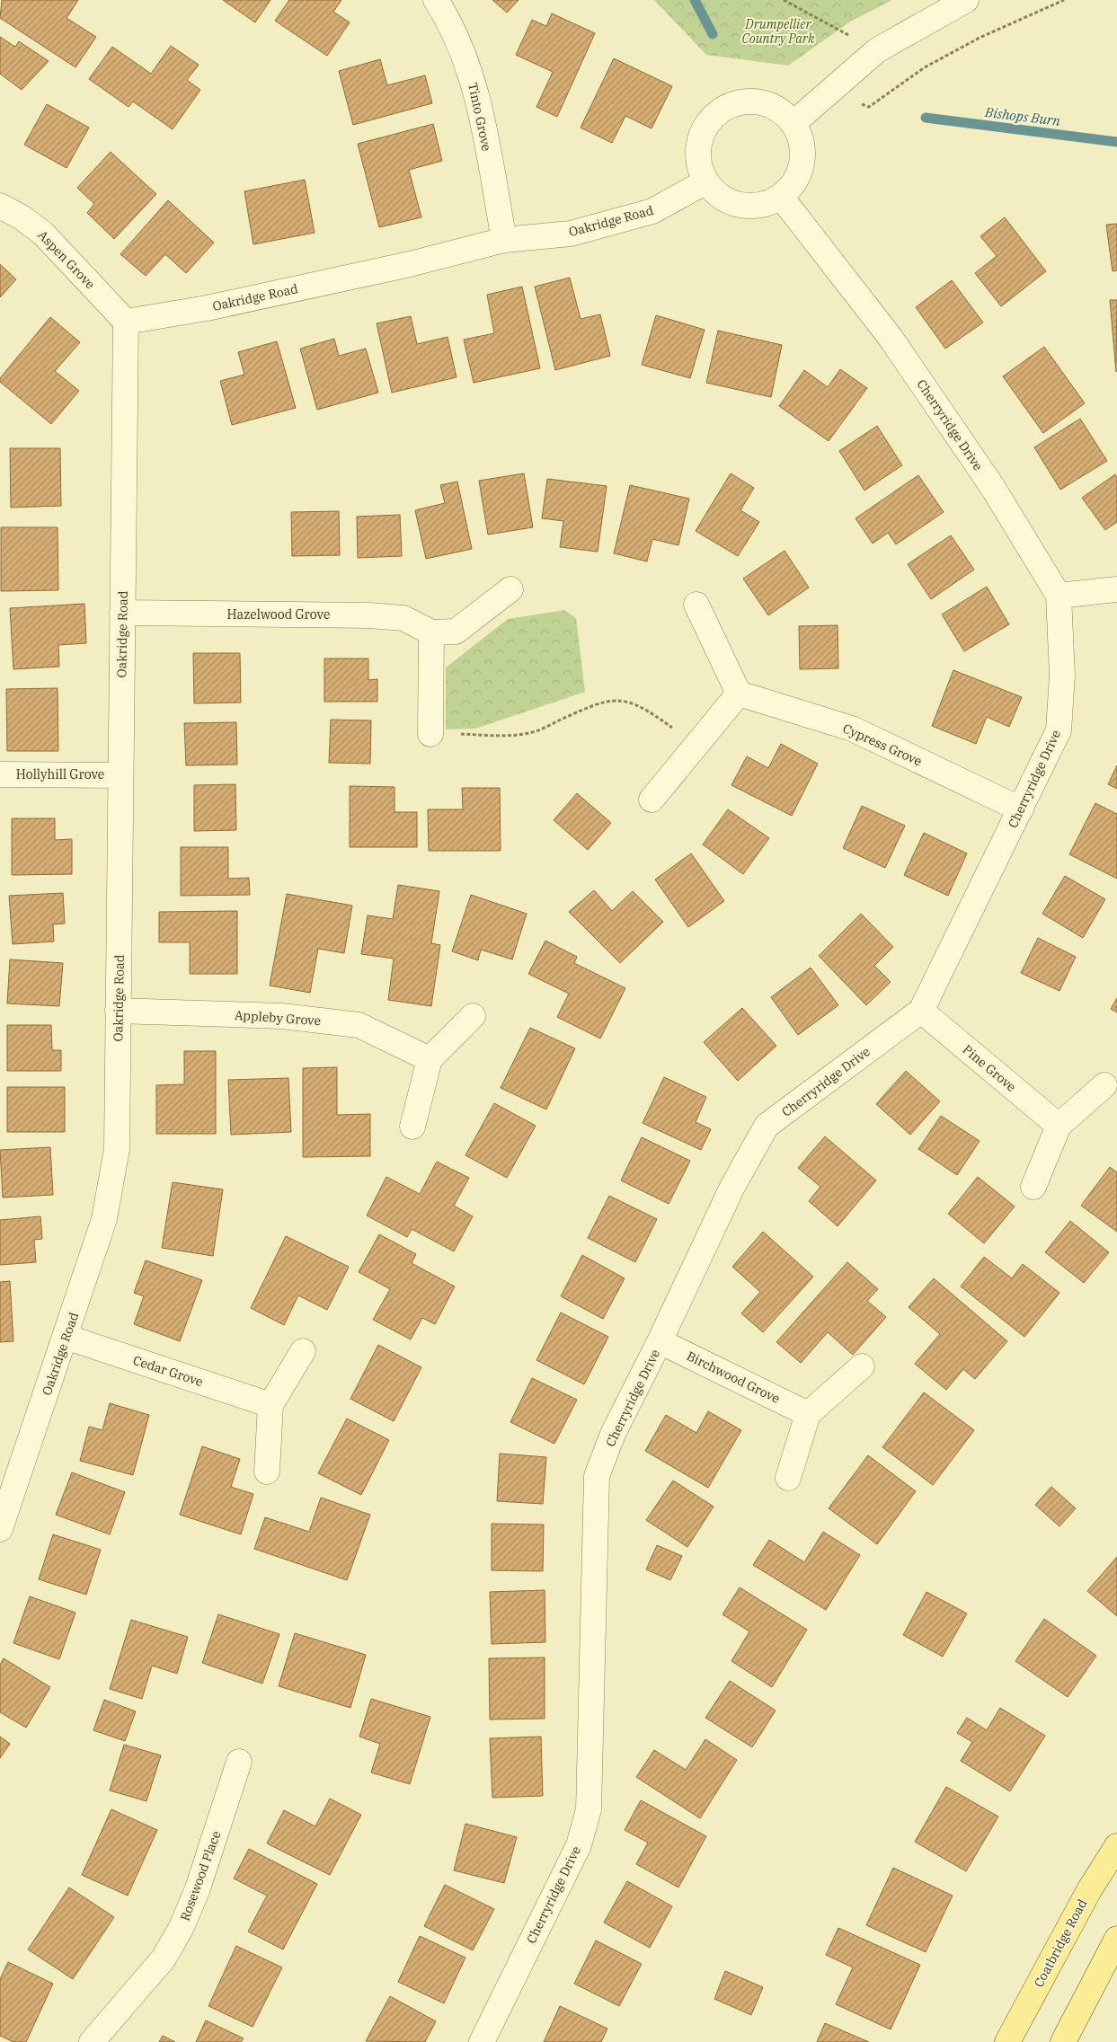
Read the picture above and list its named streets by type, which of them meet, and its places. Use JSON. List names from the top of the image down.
{
  "streets": {
    "main road": ["Coatbridge Road"],
    "street": [
      "Tinto Grove",
      "Oakridge Road",
      "Aspen Grove",
      "Cherryridge Drive",
      "Hazelwood Grove",
      "Cypress Grove",
      "Hollyhill Grove",
      "Appleby Grove",
      "Pine Grove",
      "Cedar Grove",
      "Birchwood Grove",
      "Rosewood Place"
    ]
  },
  "crossings": [
    ["Tinto Grove", "Oakridge Road"],
    ["Oakridge Road", "Aspen Grove"],
    ["Oakridge Road", "Cherryridge Drive"],
    ["Oakridge Road", "Hazelwood Grove"],
    ["Oakridge Road", "Hollyhill Grove"],
    ["Oakridge Road", "Appleby Grove"],
    ["Oakridge Road", "Cedar Grove"],
    ["Cherryridge Drive", "Cypress Grove"],
    ["Cherryridge Drive", "Pine Grove"],
    ["Cherryridge Drive", "Birchwood Grove"]
  ],
  "water": ["Bishops Burn"],
  "parks": ["Drumpellier Country Park"]
}
